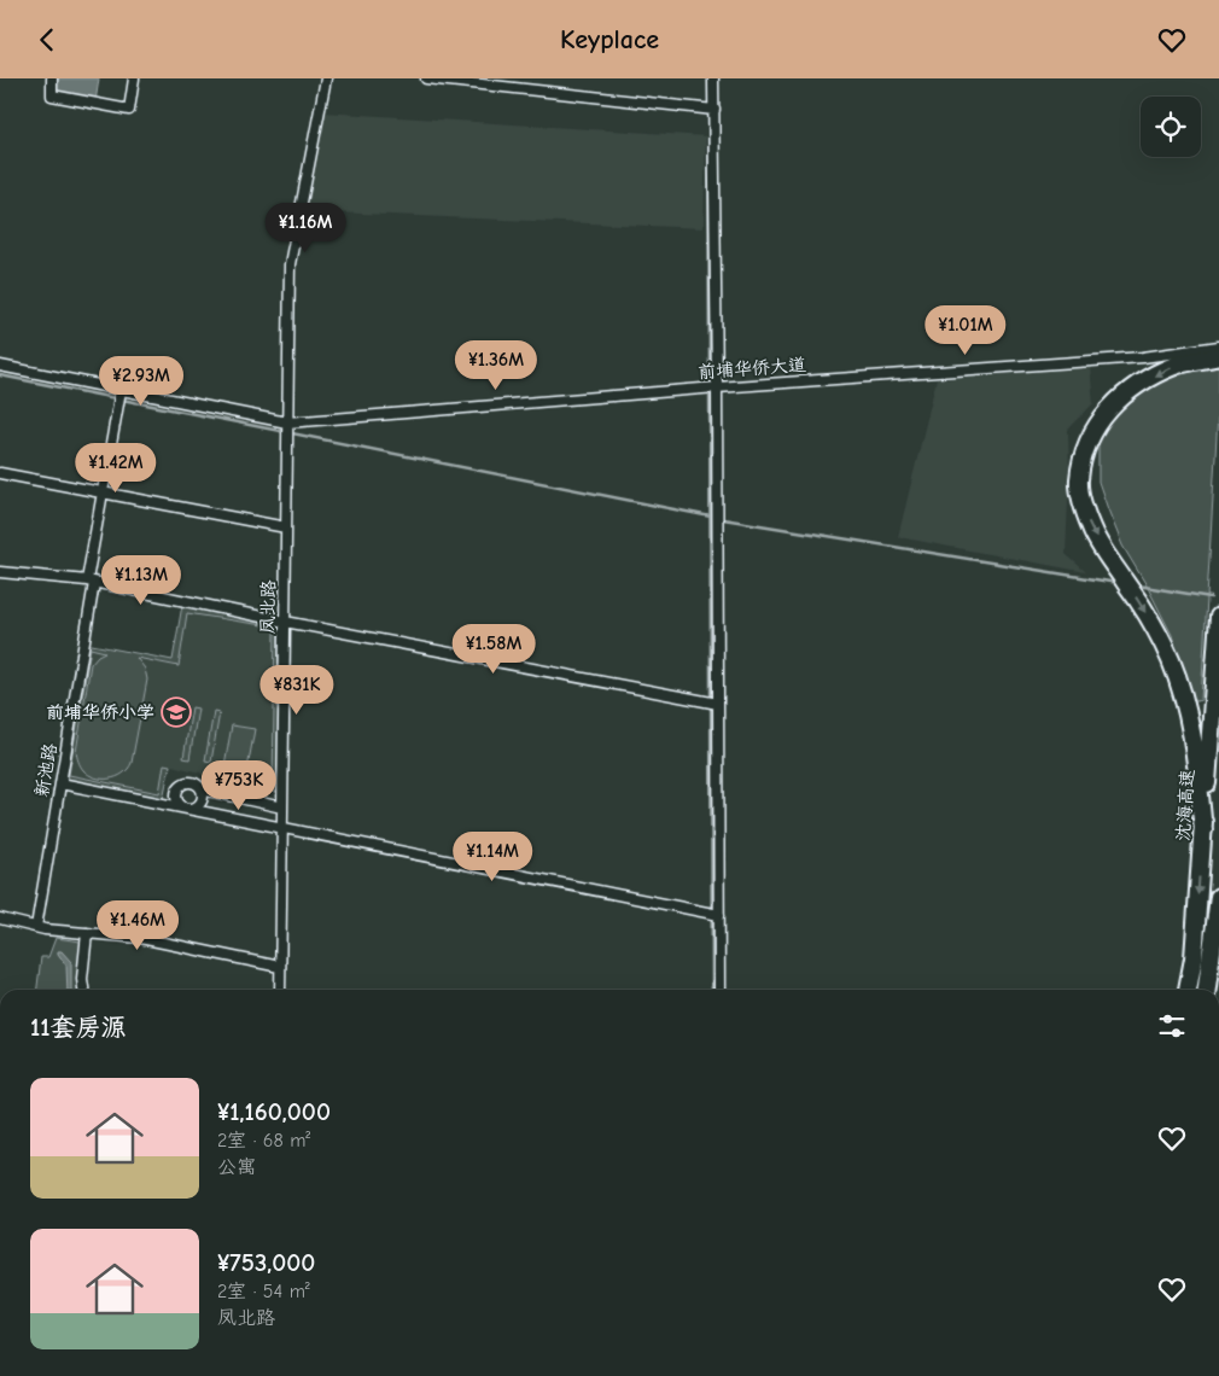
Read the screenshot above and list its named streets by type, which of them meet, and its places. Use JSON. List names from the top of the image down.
{
  "streets": {
    "highway": ["沈海高速"],
    "street": ["前埔华侨大道", "凤北路", "新池路"]
  },
  "crossings": [
    ["前埔华侨大道", "凤北路"],
    ["前埔华侨大道", "新池路"]
  ],
  "places": {
    "school or university": ["前埔华侨小学"]
  },
  "page": {
    "header": "Keyplace",
    "price": [
      "¥1.16M",
      "¥1.01M",
      "¥1.36M",
      "¥2.93M",
      "¥1.42M",
      "¥1.13M",
      "¥1.58M",
      "¥831K",
      "¥753K",
      "¥1.14M",
      "¥1.46M"
    ],
    "heading": "11套房源",
    "list": [
      {
        "name": "¥1,160,000",
        "note": "2室 · 68 m² · 公寓"
      },
      {
        "name": "¥753,000",
        "note": "2室 · 54 m² · 凤北路"
      }
    ]
  }
}
